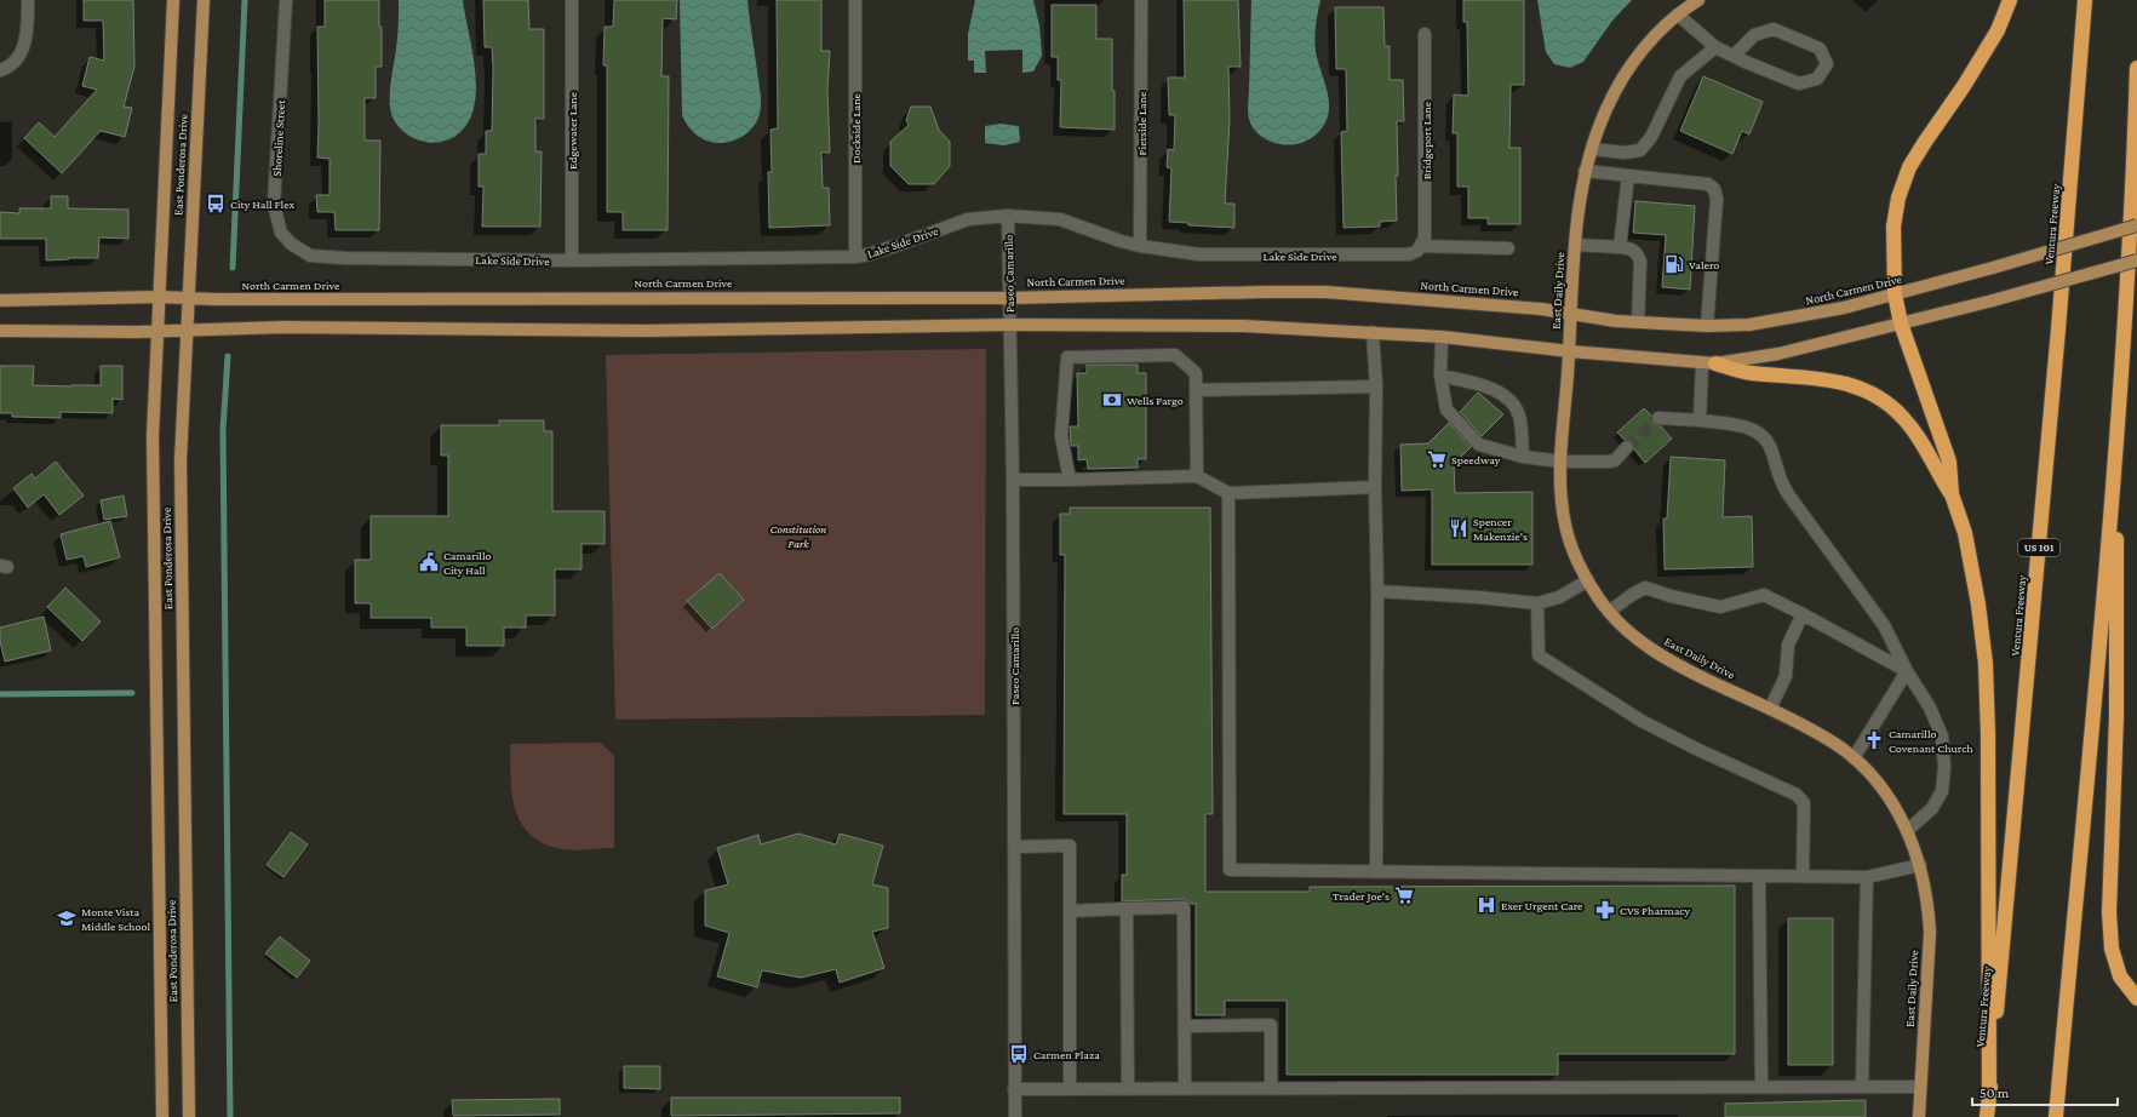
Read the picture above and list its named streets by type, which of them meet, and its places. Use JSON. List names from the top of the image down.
{
  "streets": {
    "highway": ["Ventura Freeway", "US 101"],
    "main road": ["East Ponderosa Drive", "North Carmen Drive", "East Daily Drive"],
    "street": [
      "Pierside Lane",
      "Dockside Lane",
      "Edgewater Lane",
      "Shoreline Street",
      "Bridgeport Lane",
      "Lake Side Drive",
      "Paseo Camarillo"
    ]
  },
  "crossings": [
    ["Pierside Lane", "Lake Side Drive"],
    ["Dockside Lane", "Lake Side Drive"],
    ["Edgewater Lane", "Lake Side Drive"],
    ["Shoreline Street", "Lake Side Drive"],
    ["Bridgeport Lane", "Lake Side Drive"],
    ["East Ponderosa Drive", "North Carmen Drive"],
    ["Lake Side Drive", "Paseo Camarillo"],
    ["Paseo Camarillo", "North Carmen Drive"],
    ["North Carmen Drive", "East Daily Drive"]
  ],
  "parks": ["Constitution Park"],
  "places": {
    "bus stop": ["City Hall Flex", "Carmen Plaza"],
    "fuel station": ["Valero"],
    "bank": ["Wells Fargo"],
    "supermarket": ["Speedway", "Trader Joe's"],
    "restaurant": ["Spencer Makenzie's"],
    "public building": ["Camarillo City Hall"],
    "church": ["Camarillo Covenant Church"],
    "hospital": ["Exer Urgent Care"],
    "pharmacy": ["CVS Pharmacy"],
    "school or university": ["Monte Vista Middle School"]
  },
  "scale_bar": "50 m"
}
